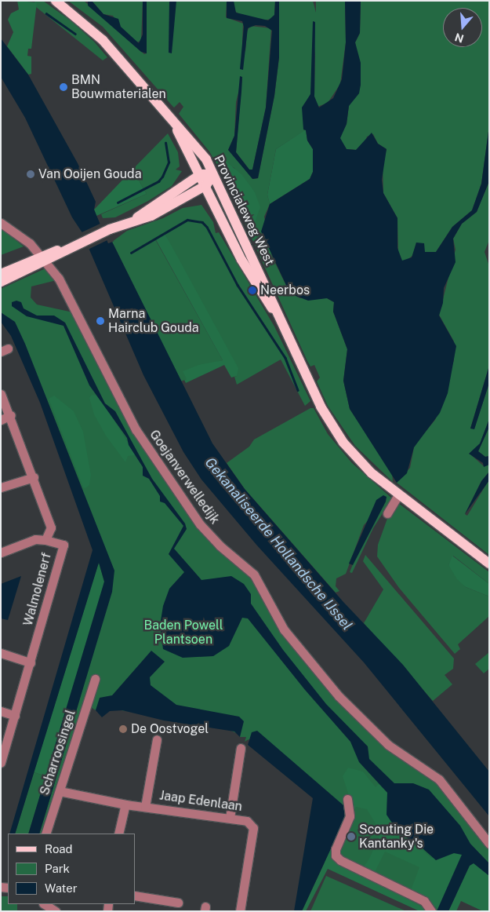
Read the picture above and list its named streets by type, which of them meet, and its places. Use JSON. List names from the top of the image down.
{
  "streets": {
    "main road": ["Provincialeweg West"],
    "street": [
      "Goejanverwelledijk",
      "Walmolenerf",
      "Scharroosingel",
      "Jaap Edenlaan"
    ]
  },
  "crossings": [
    ["Scharroosingel", "Jaap Edenlaan"]
  ],
  "water": ["Gekanaliseerde Hollandsche IJssel"],
  "parks": ["Baden Powell Plantsoen"],
  "places": [
    "BMN Bouwmaterialen",
    "Van Ooijen Gouda",
    "Neerbos",
    "Marna Hairclub Gouda",
    "De Oostvogel",
    "Scouting Die Kantanky's"
  ],
  "legend": ["Road", "Park", "Water"],
  "north": "bottom"
}
